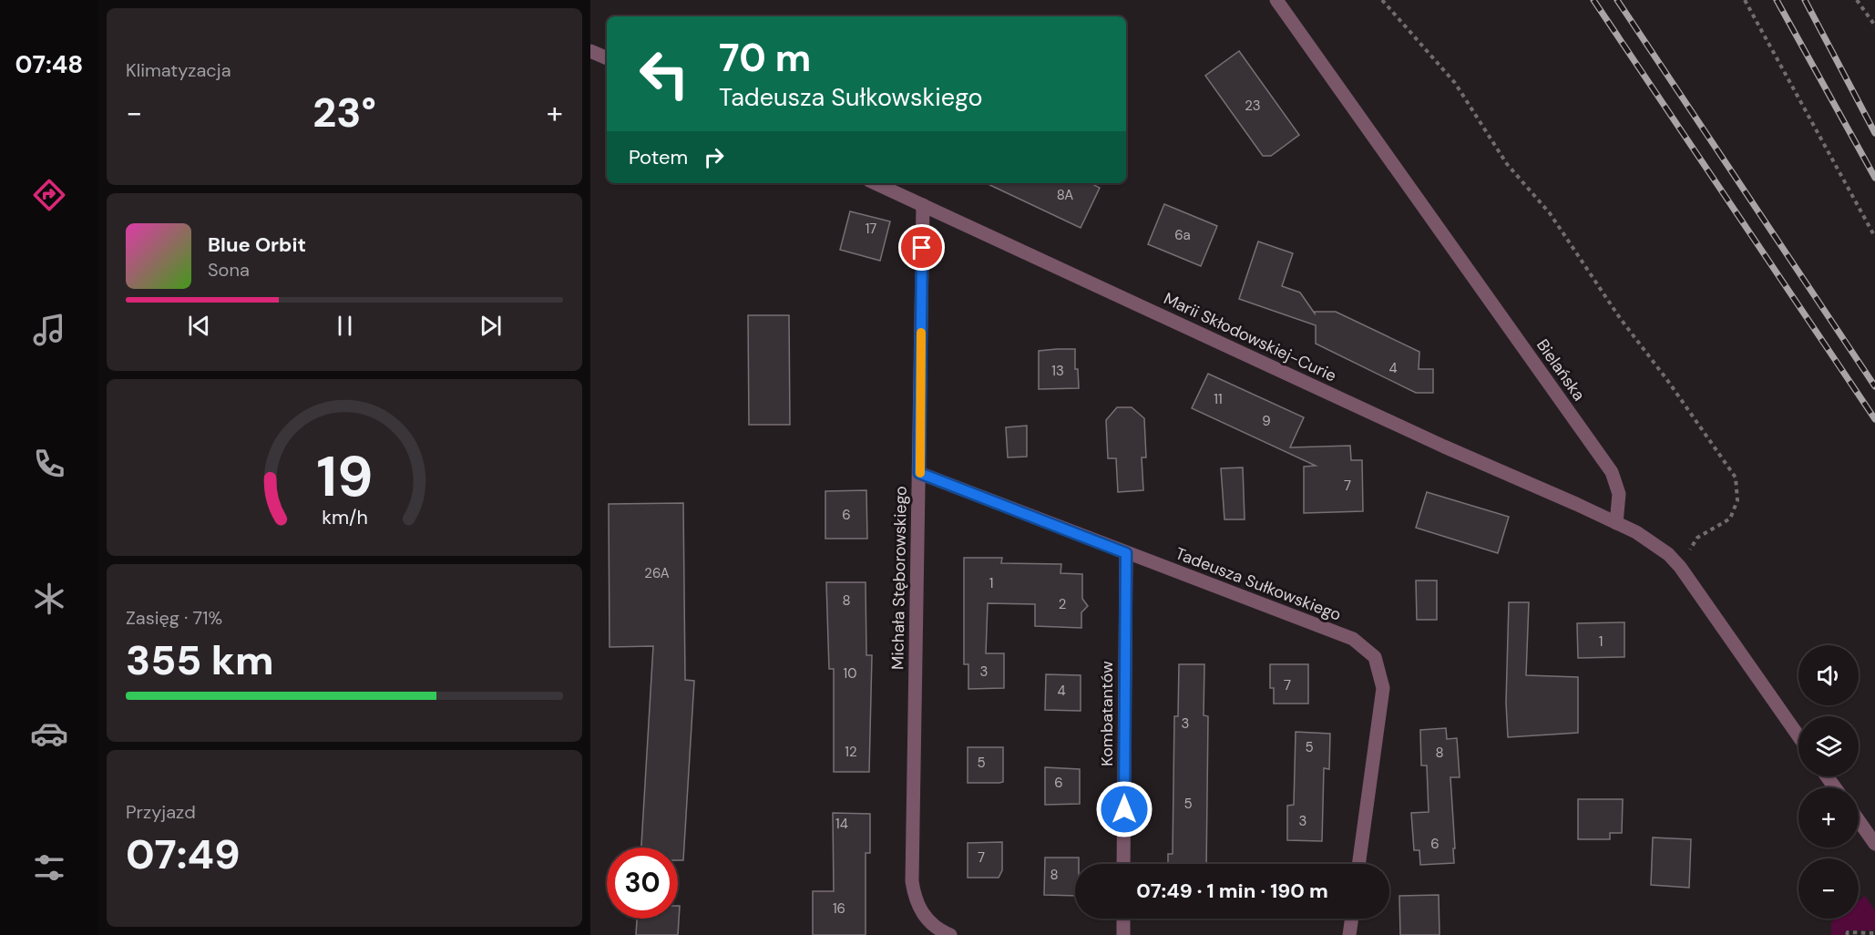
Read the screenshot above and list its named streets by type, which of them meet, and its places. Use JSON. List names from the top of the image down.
{
  "streets": {
    "street": [
      "Marii Skłodowskiej-Curie",
      "Bielańska",
      "Michała Stęborowskiego",
      "Tadeusza Sułkowskiego",
      "Kombatantów"
    ]
  },
  "crossings": [
    ["Marii Skłodowskiej-Curie", "Bielańska"],
    ["Marii Skłodowskiej-Curie", "Michała Stęborowskiego"],
    ["Michała Stęborowskiego", "Tadeusza Sułkowskiego"],
    ["Tadeusza Sułkowskiego", "Kombatantów"]
  ],
  "house_numbers": [
    "23",
    "8A",
    "17",
    "6a",
    "4",
    "13",
    "11",
    "9",
    "7",
    "6",
    "26A",
    "1",
    "8",
    "2",
    "1",
    "3",
    "10",
    "7",
    "4",
    "3",
    "5",
    "12",
    "8",
    "5",
    "6",
    "5",
    "3",
    "14",
    "6",
    "7",
    "8",
    "16"
  ],
  "page": {
    "tabs": "07:48",
    "tile": [
      "Klimatyzacja",
      ["Zasięg · 71%", "355 km"],
      ["Przyjazd", "07:49"]
    ],
    "turn": ["70 m", "Tadeusza Sułkowskiego"],
    "heat": ["−", "23°", "+"],
    "then": "Potem",
    "song": ["Blue Orbit", "Sona"],
    "map_buttons": ["+", "−"],
    "limit": "30",
    "trip": "07:49 · 1 min · 190 m",
    "gauge": ["19", "km/h"]
  }
}
